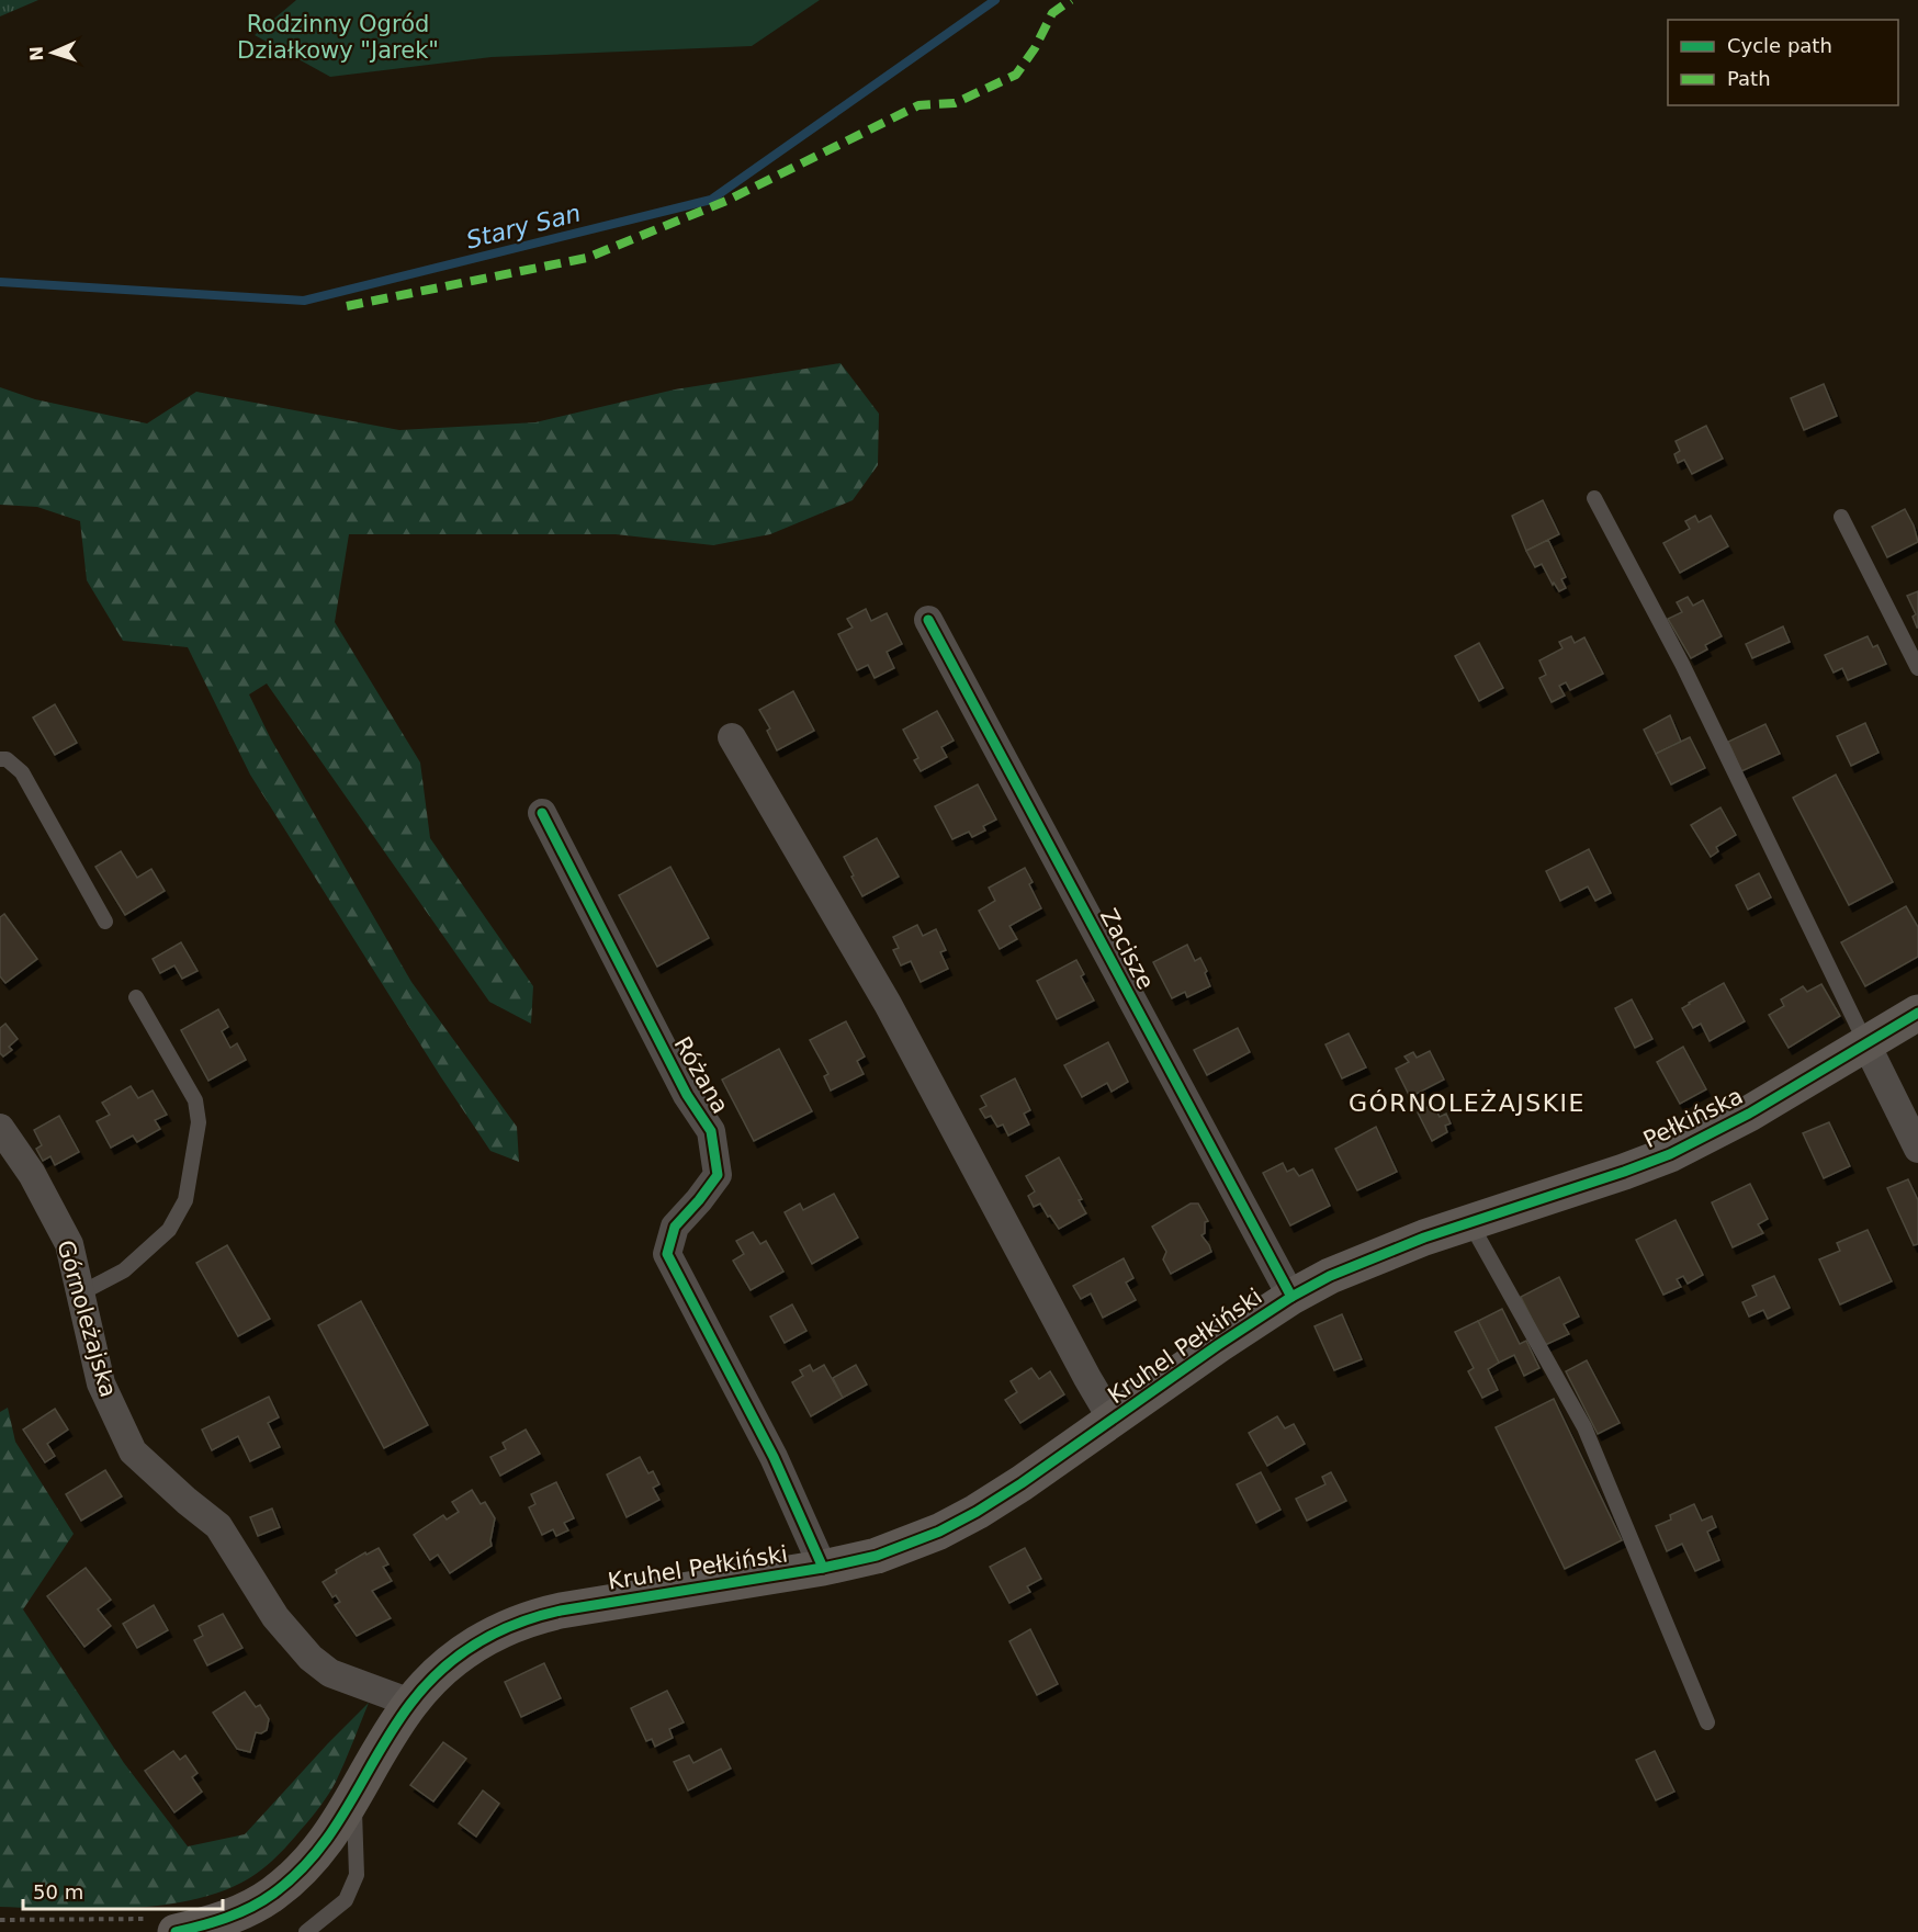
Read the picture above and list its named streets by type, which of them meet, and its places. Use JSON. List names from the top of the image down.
{
  "streets": {
    "street": [
      "Zacisze",
      "Różana",
      "Pełkińska",
      "Górnoleżajska",
      "Kruhel Pełkiński"
    ]
  },
  "crossings": [
    ["Zacisze", "Kruhel Pełkiński"],
    ["Różana", "Kruhel Pełkiński"],
    ["Pełkińska", "Kruhel Pełkiński"],
    ["Górnoleżajska", "Kruhel Pełkiński"]
  ],
  "districts": ["GÓRNOLEŻAJSKIE"],
  "water": ["Stary San"],
  "parks": ["Rodzinny Ogród Działkowy \"Jarek\""],
  "legend": ["Cycle path", "Path"],
  "scale_bar": "50 m",
  "north": "left"
}
